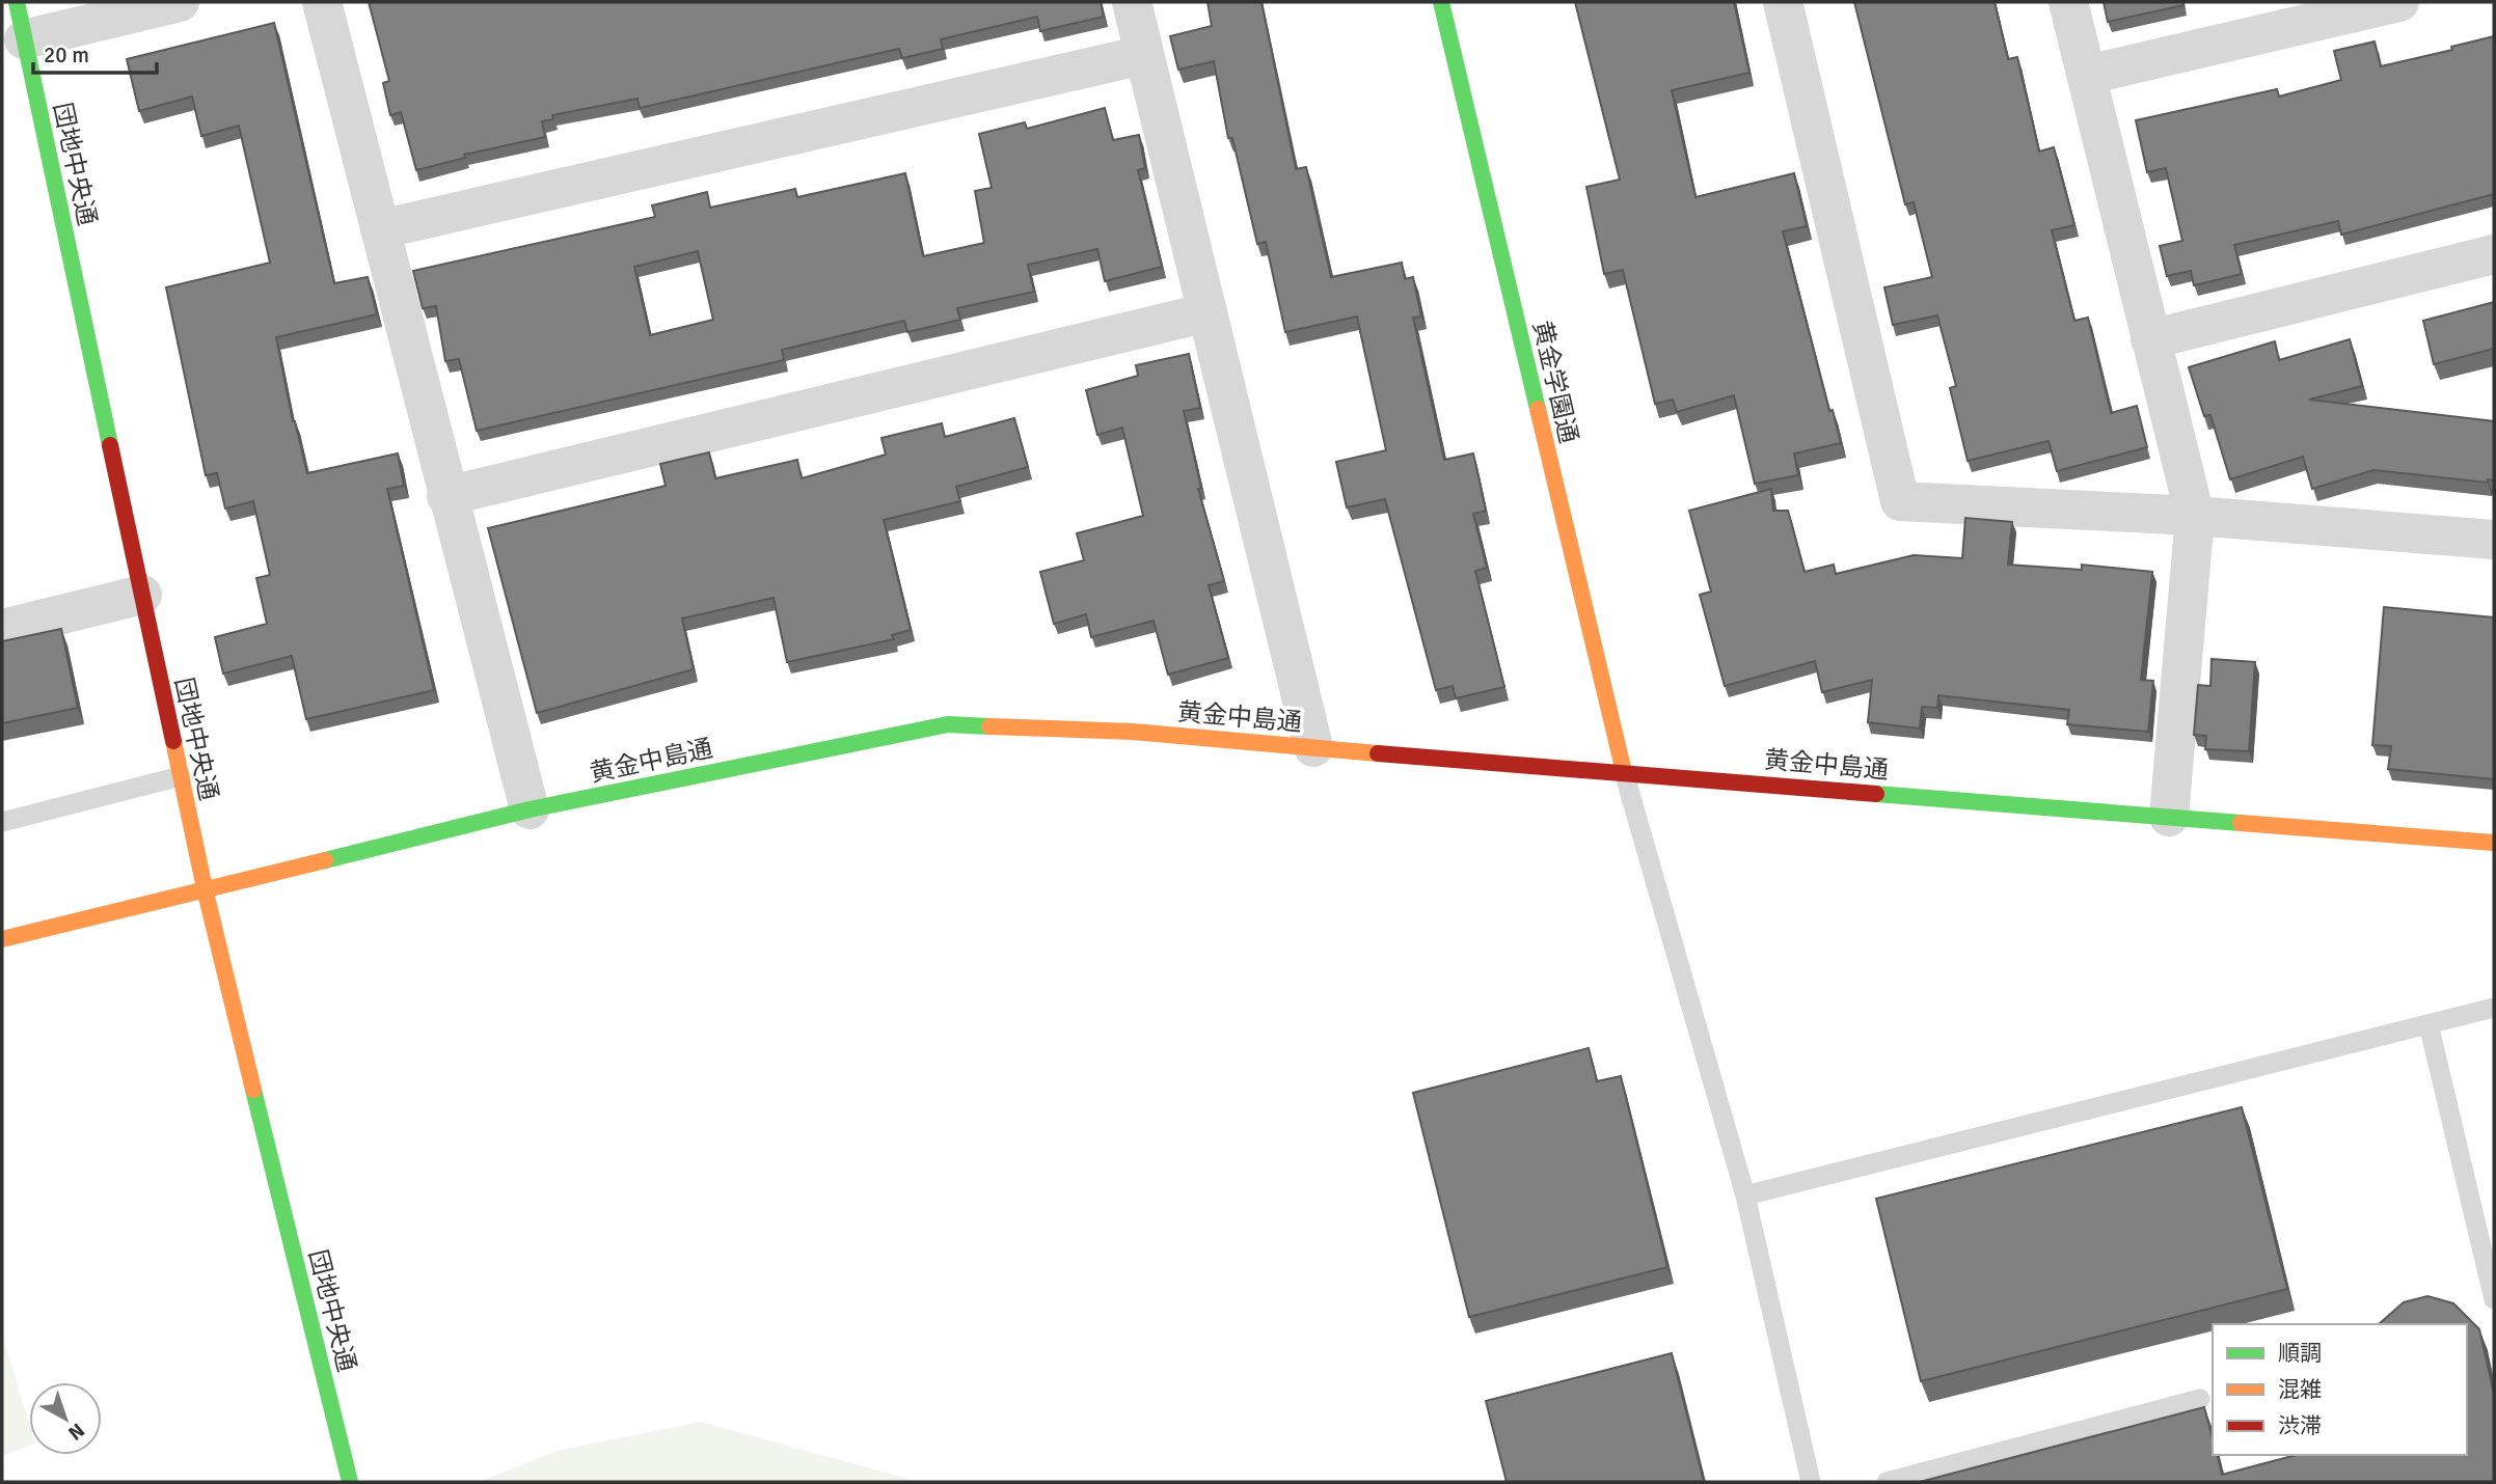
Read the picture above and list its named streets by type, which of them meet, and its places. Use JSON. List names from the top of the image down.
{
  "streets": {
    "street": ["団地中央通", "黄金学園通", "黄金中島通"]
  },
  "crossings": [
    ["団地中央通", "黄金中島通"],
    ["黄金学園通", "黄金中島通"]
  ],
  "legend": ["順調", "混雑", "渋滞"],
  "scale_bar": "20 m",
  "north": "bottom right"
}
